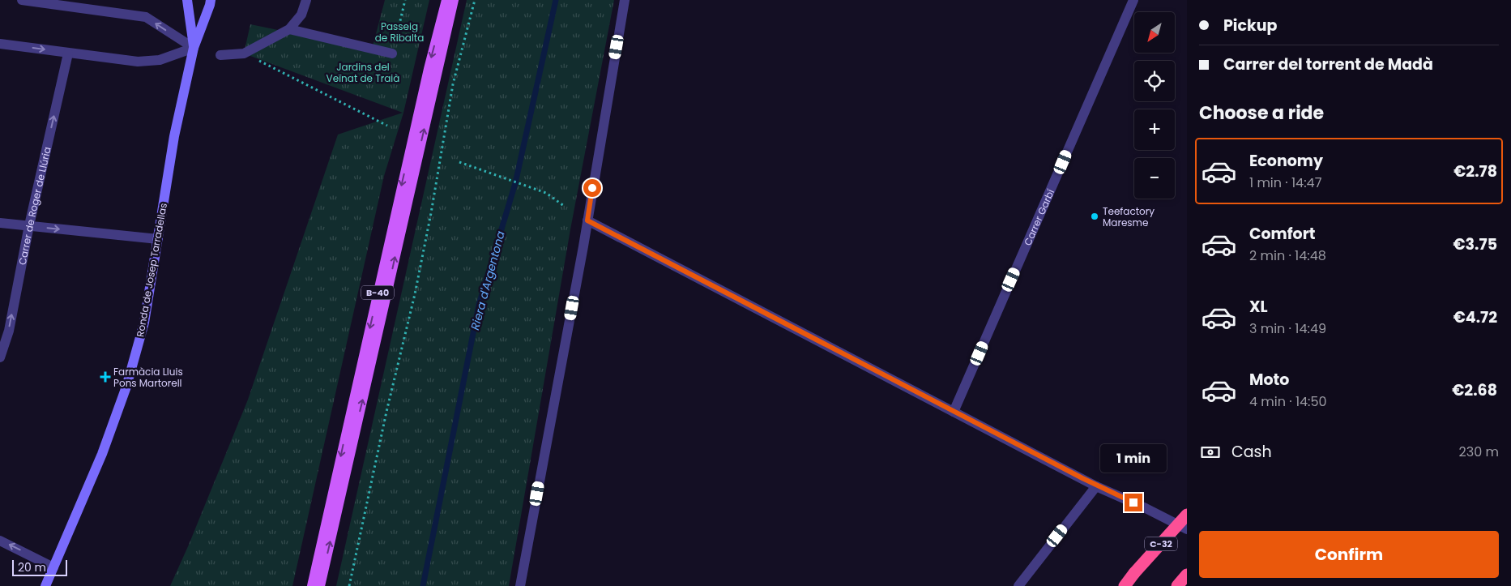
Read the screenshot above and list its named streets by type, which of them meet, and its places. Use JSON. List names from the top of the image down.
{
  "streets": {
    "highway": ["C-32"],
    "main road": ["B-40"],
    "street": ["Carrer de Roger de Llúria", "Carrer Garbí", "Ronda de Josep Tarradellas"]
  },
  "one_way": ["Carrer de Roger de Llúria"],
  "water": ["Riera d'Argentona"],
  "parks": ["Passeig de Ribalta", "Jardins del Veïnat de Traià"],
  "places": {
    "other": ["Teefactory Maresme"],
    "health": ["Farmàcia Lluis Pons Martorell"]
  },
  "scale_bar": "20 m",
  "north": "bottom left",
  "page": {
    "banner": ["Pickup", "Carrer del torrent de Madà"],
    "map_buttons": ["+", "−"],
    "heading": "Choose a ride",
    "list": [
      {
        "name": "Economy",
        "note": "1 min · 14:47",
        "value": "€2.78"
      },
      {
        "name": "Comfort",
        "note": "2 min · 14:48",
        "value": "€3.75"
      },
      {
        "name": "XL",
        "note": "3 min · 14:49",
        "value": "€4.72"
      },
      {
        "name": "Moto",
        "note": "4 min · 14:50",
        "value": "€2.68"
      }
    ],
    "pay": ["Cash", "230 m"],
    "bubble": "1 min",
    "buttons": "Confirm",
    "scale": "20 m"
  }
}
